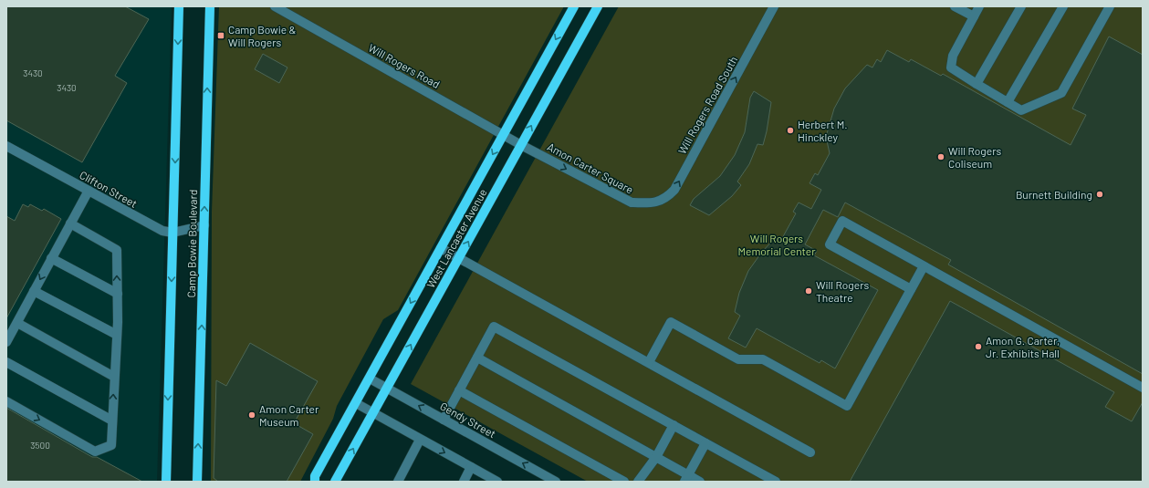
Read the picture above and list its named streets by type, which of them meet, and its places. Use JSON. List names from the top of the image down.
{
  "streets": {
    "main road": ["West Lancaster Avenue", "Camp Bowie Boulevard"],
    "street": [
      "Will Rogers Road",
      "Will Rogers Road South",
      "Amon Carter Square",
      "Clifton Street",
      "Gendy Street"
    ]
  },
  "crossings": [
    ["Will Rogers Road", "Amon Carter Square"],
    ["Will Rogers Road", "West Lancaster Avenue"],
    ["Will Rogers Road South", "Amon Carter Square"],
    ["Amon Carter Square", "West Lancaster Avenue"],
    ["Clifton Street", "Camp Bowie Boulevard"],
    ["West Lancaster Avenue", "Gendy Street"]
  ],
  "one_way": ["Will Rogers Road South", "Amon Carter Square"],
  "parks": ["Will Rogers Memorial Center"],
  "places": {
    "transit": ["Camp Bowie & Will Rogers"],
    "other": [
      "Herbert M. Hinckley",
      "Will Rogers Coliseum",
      "Burnett Building",
      "Will Rogers Theatre",
      "Amon G. Carter, Jr. Exhibits Hall",
      "Amon Carter Museum"
    ]
  },
  "house_numbers": ["3430", "3430", "3500"]
}
